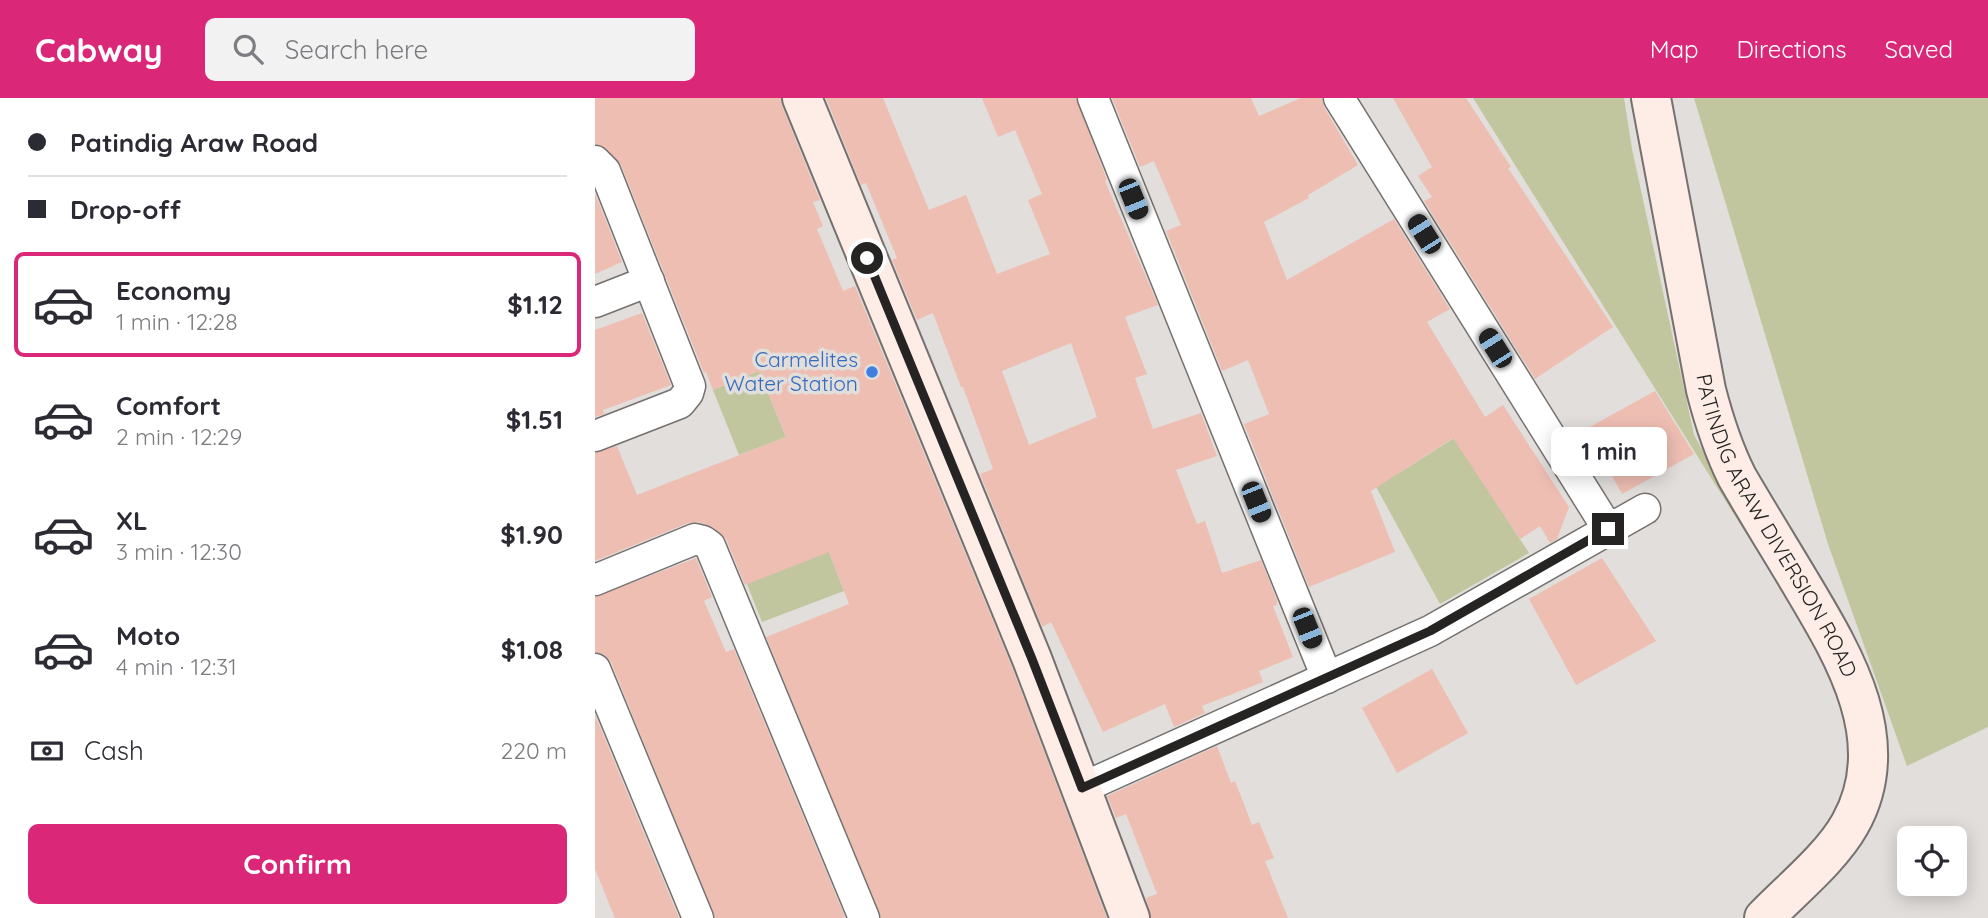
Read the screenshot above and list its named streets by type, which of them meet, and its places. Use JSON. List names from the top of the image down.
{
  "streets": {
    "street": ["PATINDIG ARAW DIVERSION ROAD"]
  },
  "places": ["Carmelites Water Station"],
  "page": {
    "header": "Cabway",
    "search": "Search here",
    "nav": ["Map", "Directions", "Saved"],
    "banner": ["Patindig Araw Road", "Drop-off"],
    "list": [
      {
        "name": "Economy",
        "note": "1 min · 12:28",
        "value": "$1.12"
      },
      {
        "name": "Comfort",
        "note": "2 min · 12:29",
        "value": "$1.51"
      },
      {
        "name": "XL",
        "note": "3 min · 12:30",
        "value": "$1.90"
      },
      {
        "name": "Moto",
        "note": "4 min · 12:31",
        "value": "$1.08"
      }
    ],
    "bubble": "1 min",
    "pay": ["Cash", "220 m"],
    "buttons": "Confirm"
  }
}
